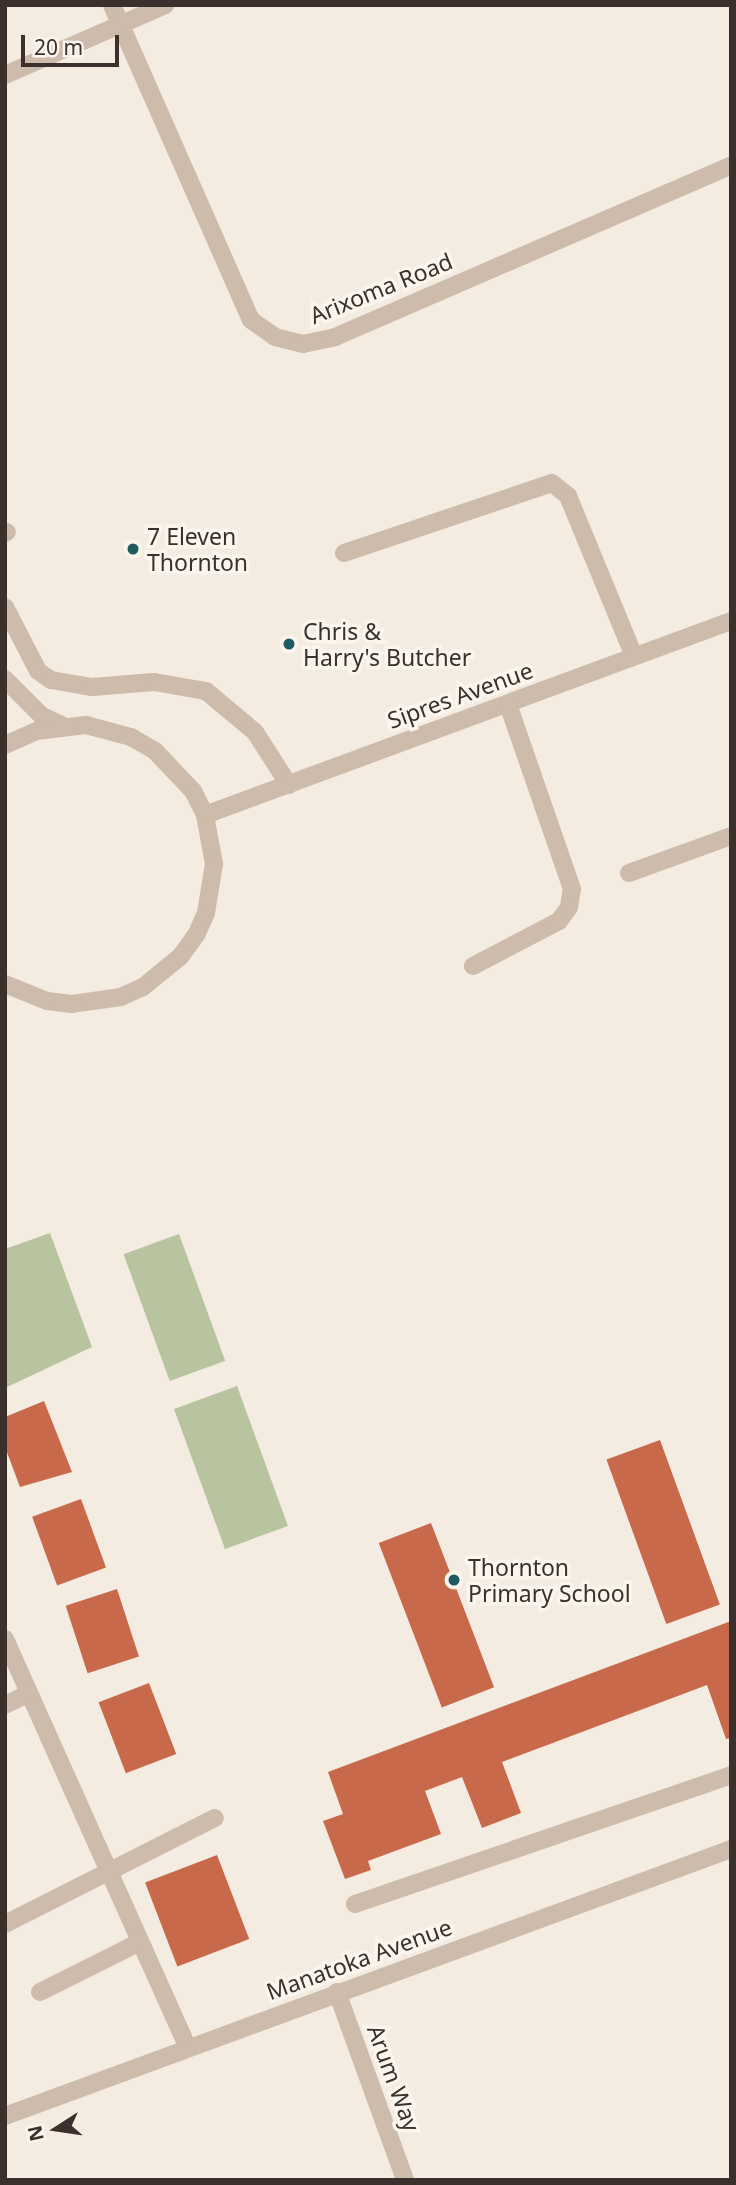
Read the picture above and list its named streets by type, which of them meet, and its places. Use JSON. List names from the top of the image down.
{
  "streets": {
    "street": [
      "Arixoma Road",
      "Sipres Avenue",
      "Manatoka Avenue",
      "Arum Way"
    ]
  },
  "crossings": [
    ["Manatoka Avenue", "Arum Way"]
  ],
  "places": ["7 Eleven Thornton", "Chris & Harry's Butcher", "Thornton Primary School"],
  "scale_bar": "20 m",
  "north": "left"
}
